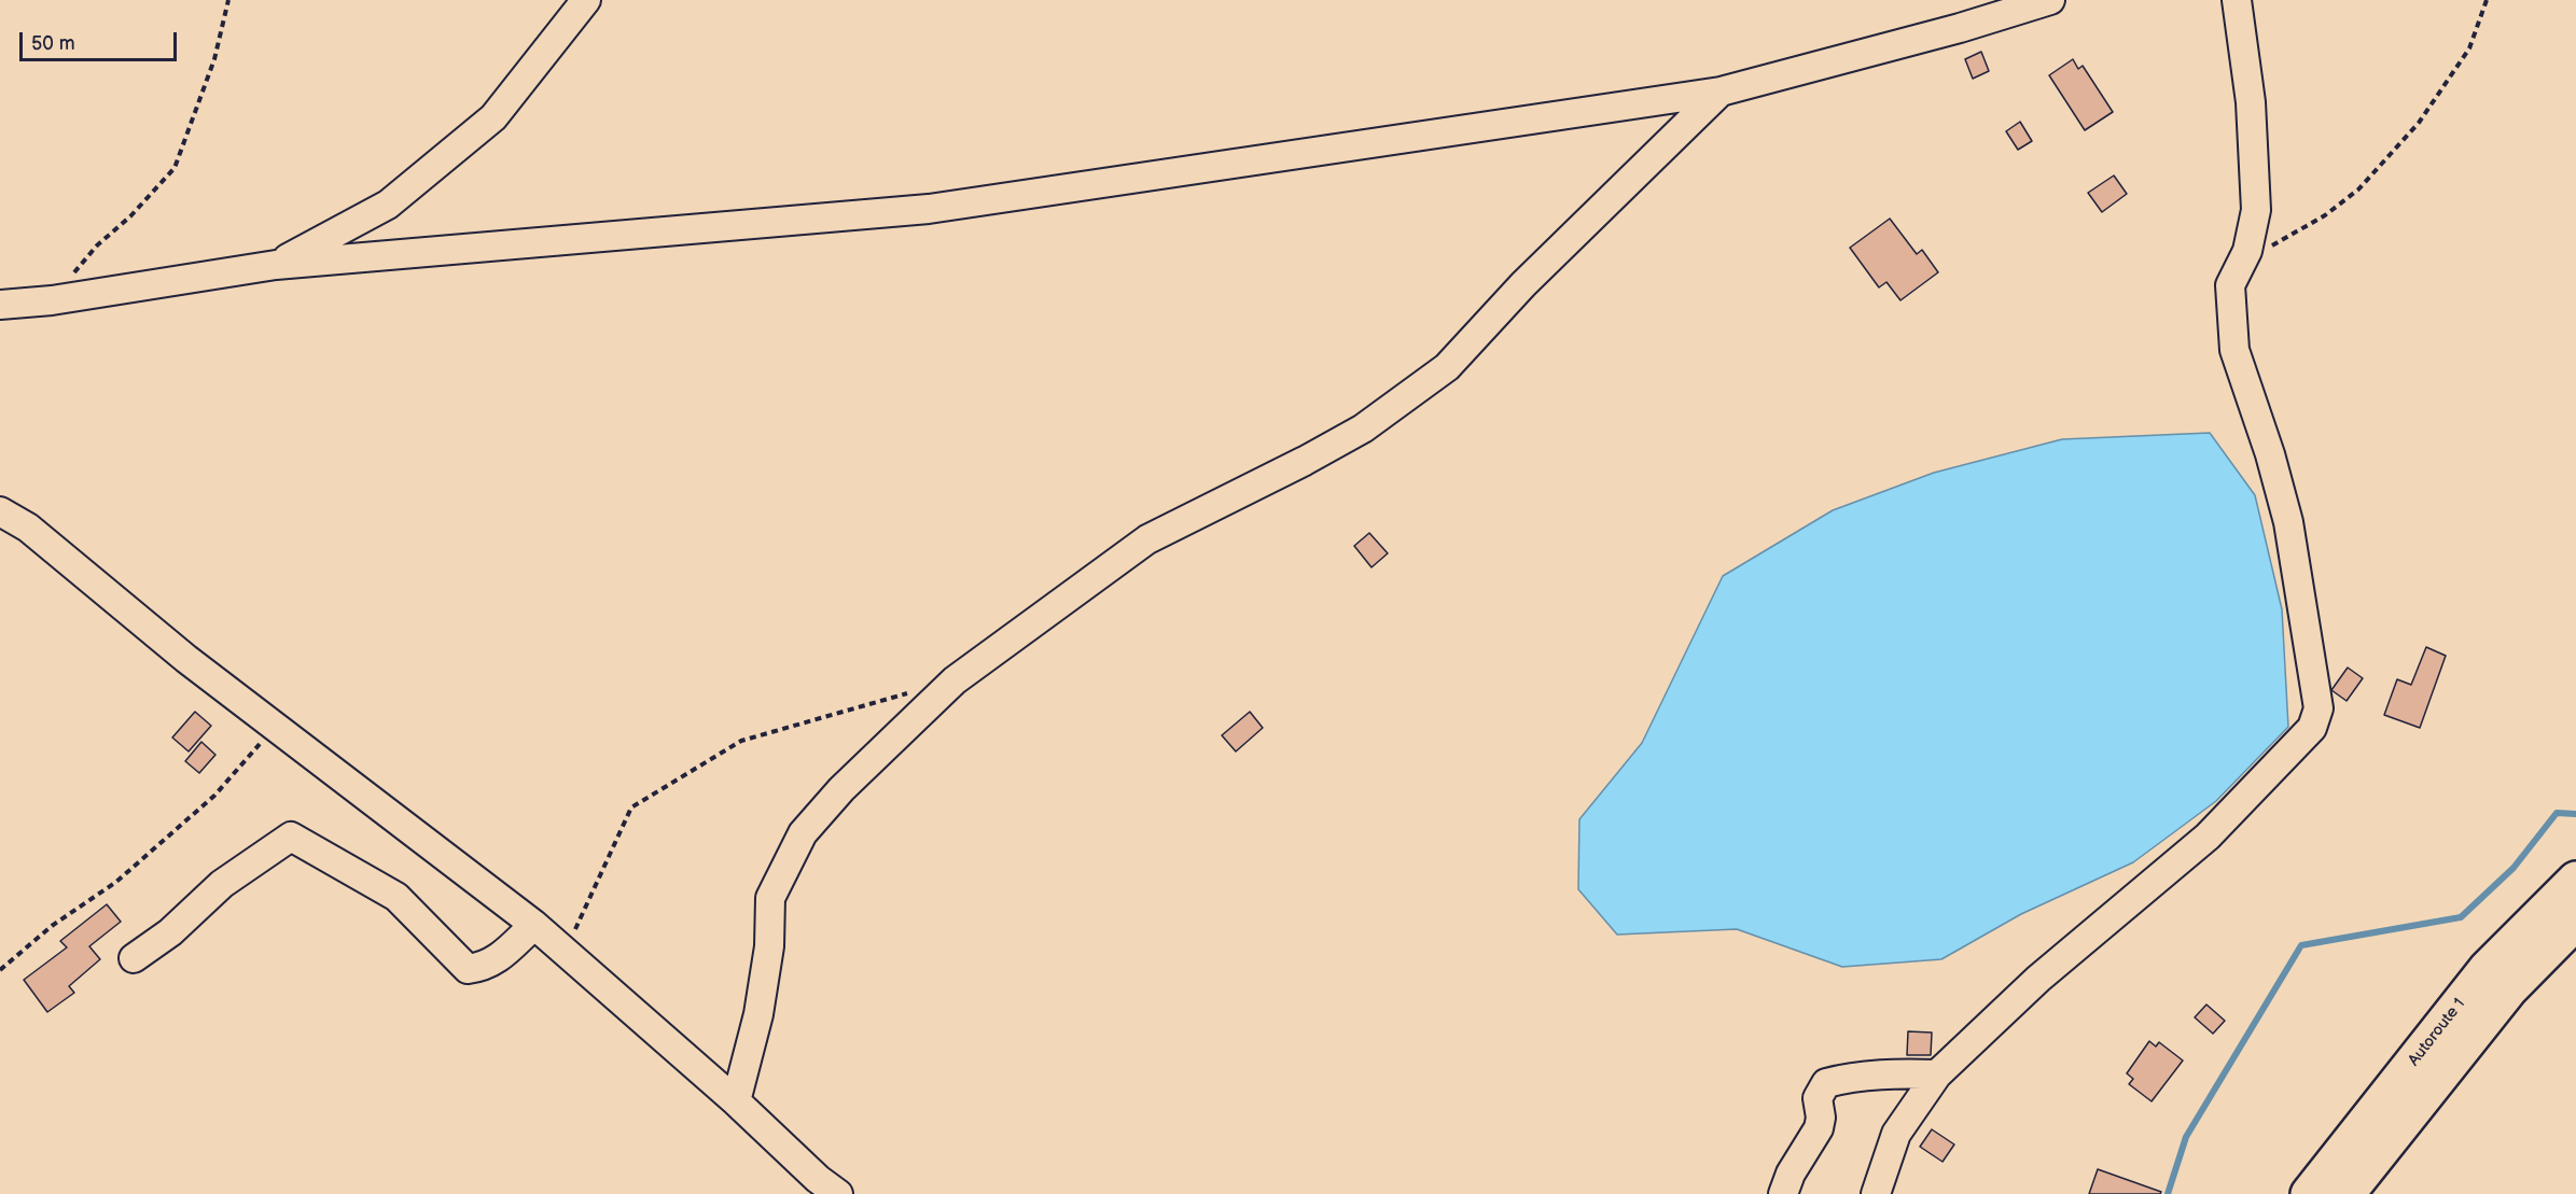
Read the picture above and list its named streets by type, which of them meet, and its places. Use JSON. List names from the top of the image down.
{
  "streets": {
    "main road": ["Autoroute 1"]
  },
  "scale_bar": "50 m"
}
